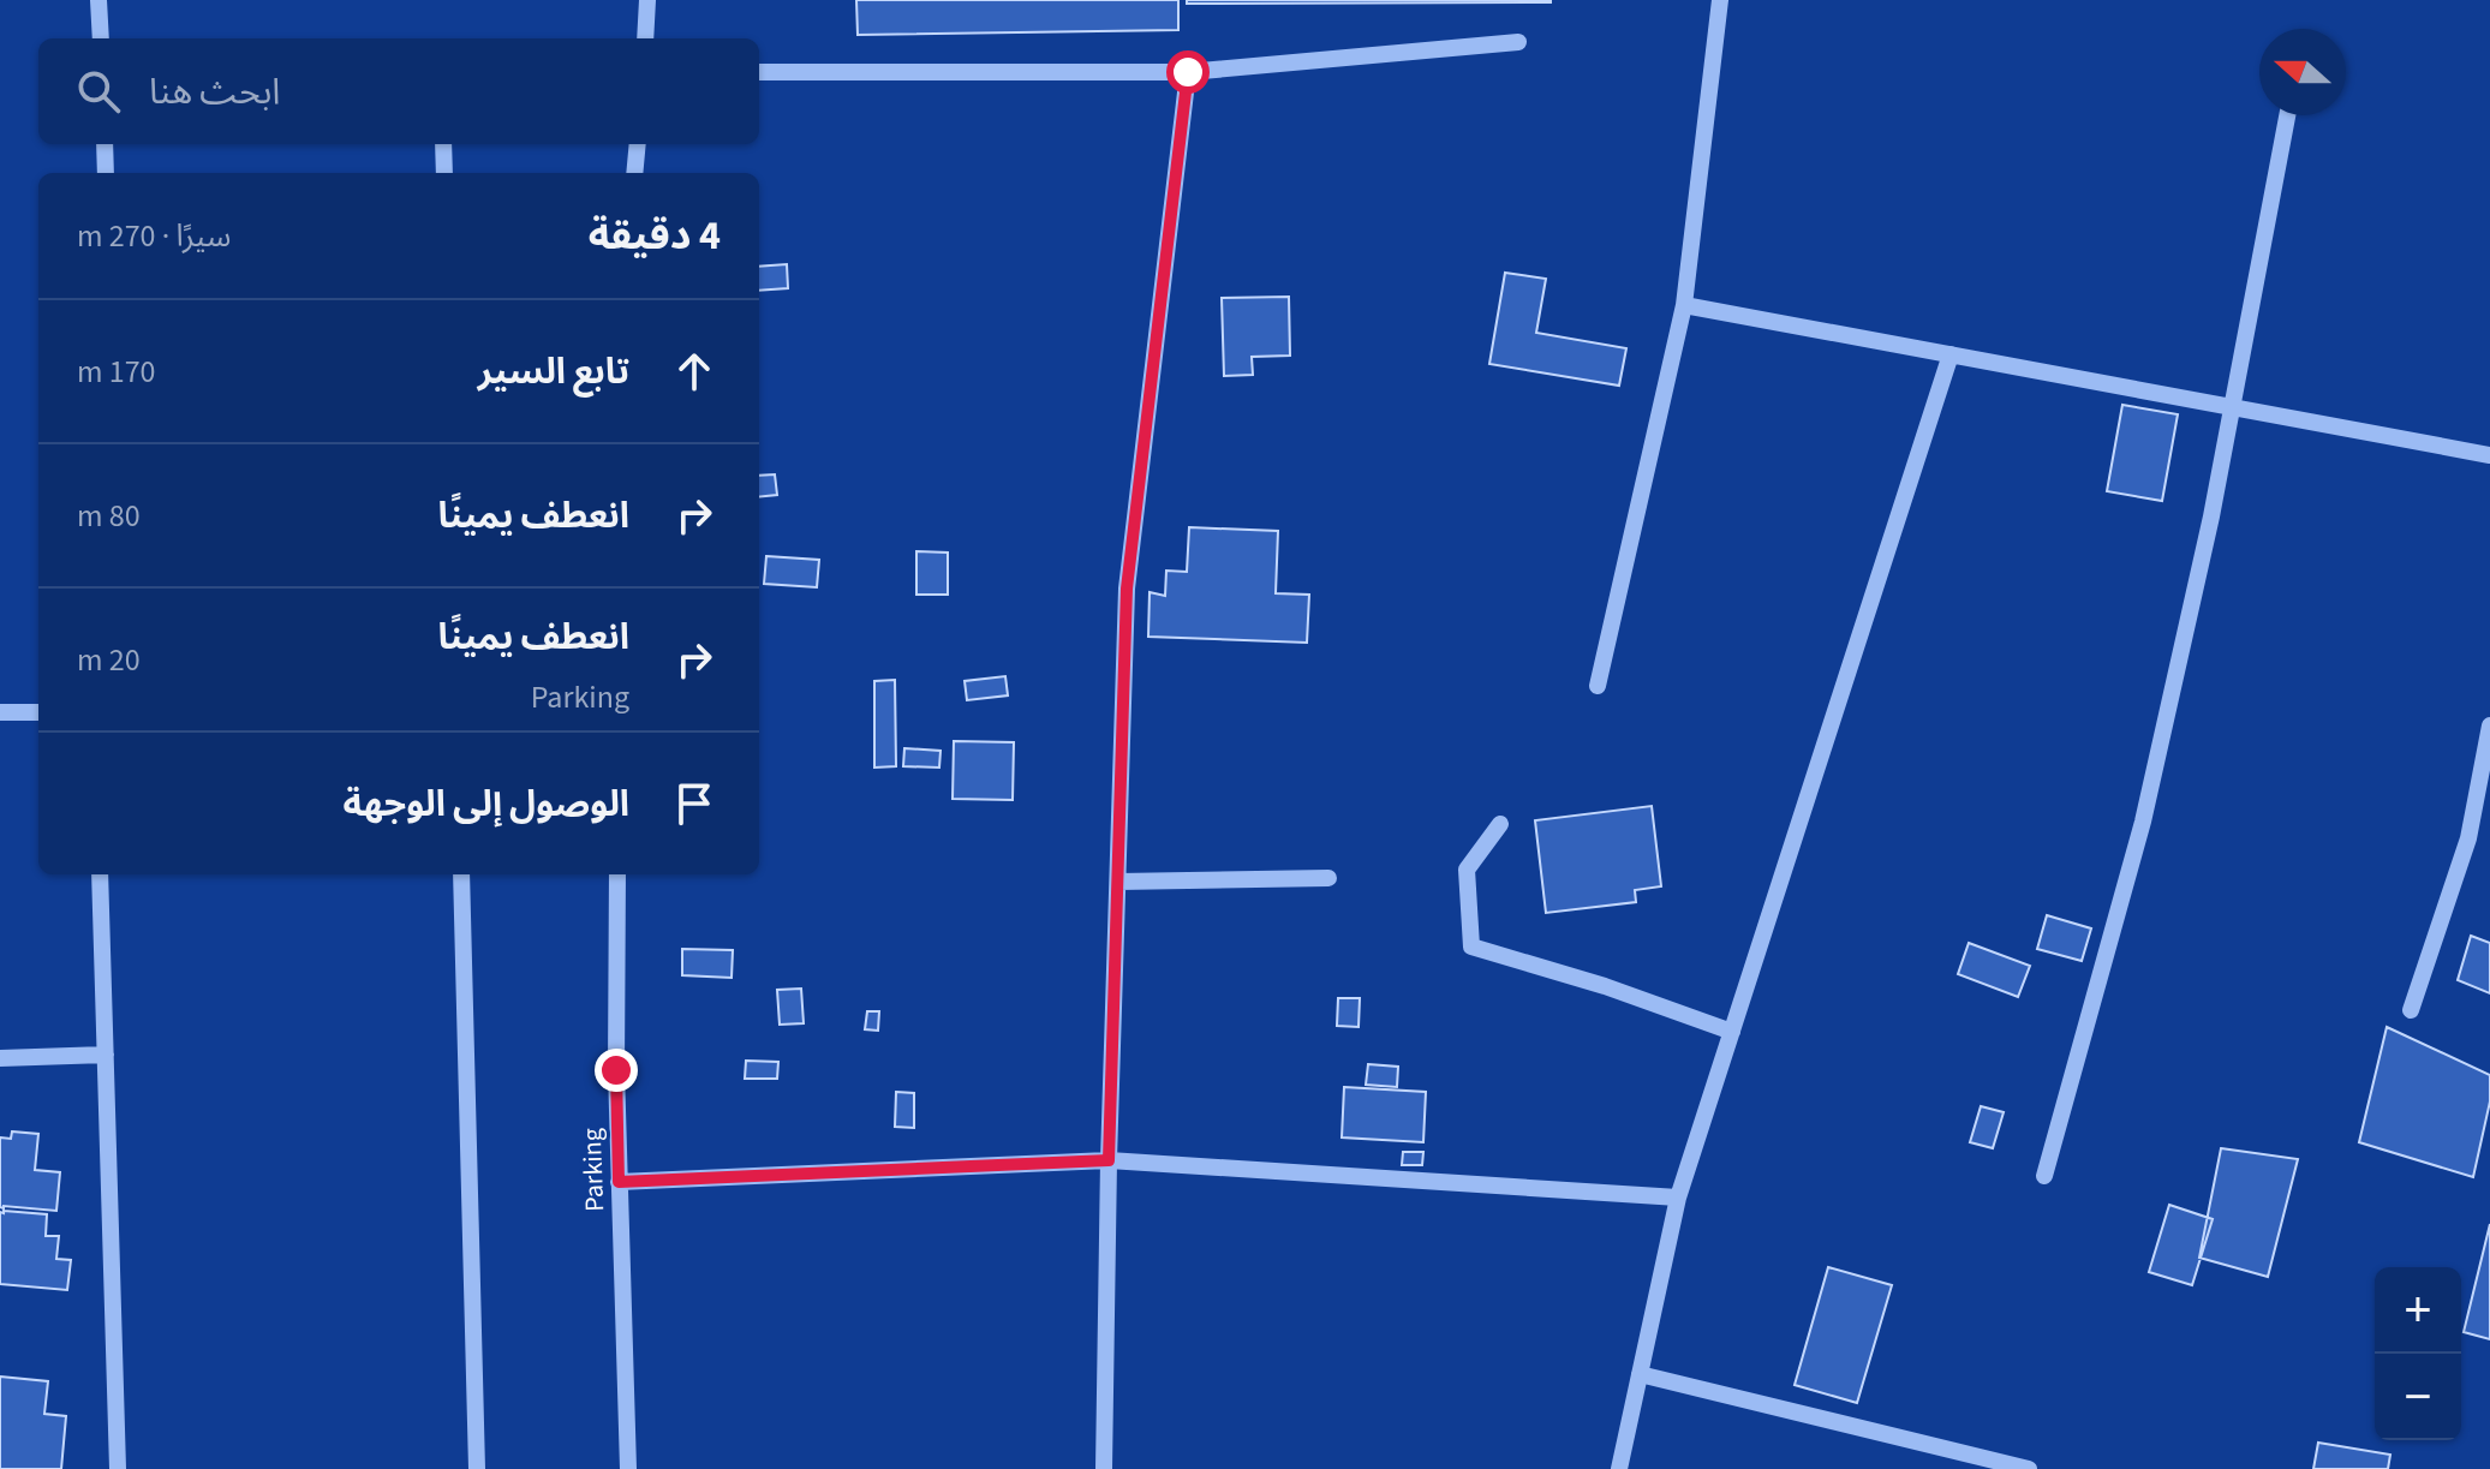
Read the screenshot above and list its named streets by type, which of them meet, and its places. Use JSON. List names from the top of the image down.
{
  "streets": {
    "street": ["Parking"]
  },
  "north": "left",
  "page": {
    "search": "ابحث هنا",
    "heading": ["4 دقيقة", "سيرًا · 270 m"],
    "list": [
      ["تابع السير", "170 m"],
      ["انعطف يمينًا", "80 m"],
      ["انعطف يمينًا", "Parking", "20 m"],
      "الوصول إلى الوجهة"
    ],
    "map_buttons": ["+", "−"]
  }
}
